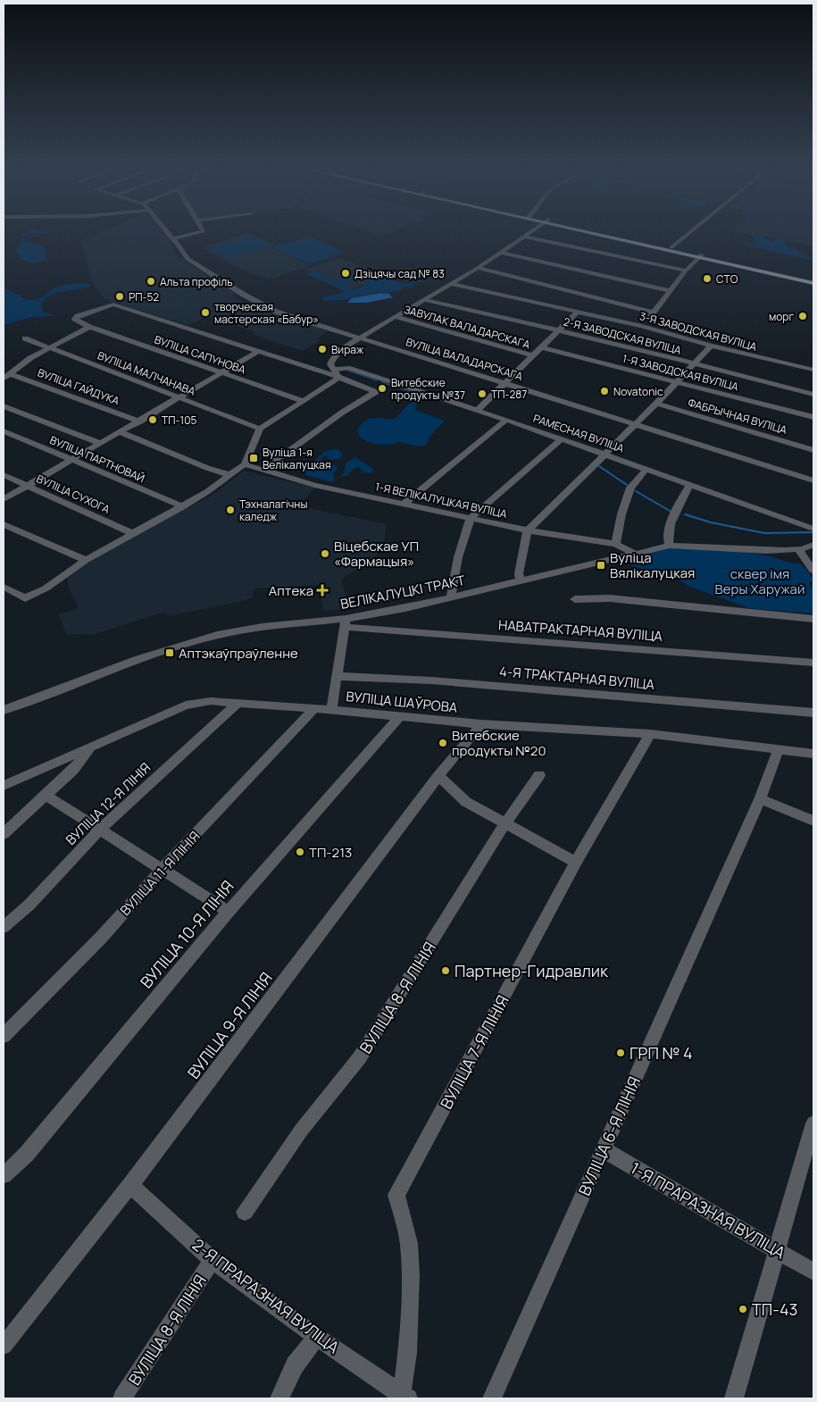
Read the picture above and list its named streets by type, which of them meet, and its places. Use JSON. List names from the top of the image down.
{
  "streets": {
    "street": [
      "ЗАВУЛАК ВАЛАДАРСКАГА",
      "3-Я ЗАВОДСКАЯ ВУЛІЦА",
      "2-Я ЗАВОДСКАЯ ВУЛІЦА",
      "ВУЛІЦА САПУНОВА",
      "ВУЛІЦА ВАЛАДАРСКАГА",
      "1-Я ЗАВОДСКАЯ ВУЛІЦА",
      "ВУЛІЦА МАЛЧАНАВА",
      "ВУЛІЦА ГАЙДУКА",
      "ФАБРЫЧНАЯ ВУЛІЦА",
      "РАМЕСНАЯ ВУЛІЦА",
      "ВУЛІЦА ПАРТНОВАЙ",
      "ВУЛІЦА СУХОГА",
      "1-Я ВЕЛІКАЛУЦКАЯ ВУЛІЦА",
      "ВЕЛІКАЛУЦКІ ТРАКТ",
      "НАВАТРАКТАРНАЯ ВУЛІЦА",
      "4-Я ТРАКТАРНАЯ ВУЛІЦА",
      "ВУЛІЦА ШАЎРОВА",
      "ВУЛІЦА 12-Я ЛІНІЯ",
      "ВУЛІЦА 11-Я ЛІНІЯ",
      "ВУЛІЦА 10-Я ЛІНІЯ",
      "ВУЛІЦА 8-Я ЛІНІЯ",
      "ВУЛІЦА 9-Я ЛІНІЯ",
      "ВУЛІЦА 7-Я ЛІНІЯ",
      "ВУЛІЦА 6-Я ЛІНІЯ",
      "1-Я ПРАРАЗНАЯ ВУЛІЦА",
      "2-Я ПРАРАЗНАЯ ВУЛІЦА"
    ]
  },
  "crossings": [
    ["1-Я ВЕЛІКАЛУЦКАЯ ВУЛІЦА", "ВЕЛІКАЛУЦКІ ТРАКТ"],
    ["ВЕЛІКАЛУЦКІ ТРАКТ", "НАВАТРАКТАРНАЯ ВУЛІЦА"],
    ["ВУЛІЦА ШАЎРОВА", "ВУЛІЦА 12-Я ЛІНІЯ"],
    ["ВУЛІЦА ШАЎРОВА", "ВУЛІЦА 11-Я ЛІНІЯ"],
    ["ВУЛІЦА ШАЎРОВА", "ВУЛІЦА 10-Я ЛІНІЯ"],
    ["ВУЛІЦА ШАЎРОВА", "ВУЛІЦА 9-Я ЛІНІЯ"],
    ["ВУЛІЦА ШАЎРОВА", "ВУЛІЦА 7-Я ЛІНІЯ"],
    ["ВУЛІЦА ШАЎРОВА", "ВУЛІЦА 6-Я ЛІНІЯ"],
    ["ВУЛІЦА 8-Я ЛІНІЯ", "2-Я ПРАРАЗНАЯ ВУЛІЦА"],
    ["ВУЛІЦА 9-Я ЛІНІЯ", "2-Я ПРАРАЗНАЯ ВУЛІЦА"],
    ["ВУЛІЦА 7-Я ЛІНІЯ", "2-Я ПРАРАЗНАЯ ВУЛІЦА"],
    ["ВУЛІЦА 6-Я ЛІНІЯ", "1-Я ПРАРАЗНАЯ ВУЛІЦА"]
  ],
  "parks": ["сквер імя Веры Харужай"],
  "places": {
    "other": [
      "Дзіцячы сад № 83",
      "СТО",
      "Альта профіль",
      "РП-52",
      "творческая мастерская «Бабур»",
      "морг",
      "Вираж",
      "Витебские продукты №37",
      "Novatonic",
      "ТП-287",
      "ТП-105",
      "Тэхналагічны каледж",
      "Віцебскае УП «Фармацыя»",
      "Витебские продукты №20",
      "ТП-213",
      "Партнер-Гидравлик",
      "ГРП № 4",
      "ТП-43"
    ],
    "transit": ["Вуліца 1-я Велікалуцкая", "Вуліца Вялікалуцкая", "Аптэкаўпраўленне"],
    "health": ["Аптека"]
  }
}
